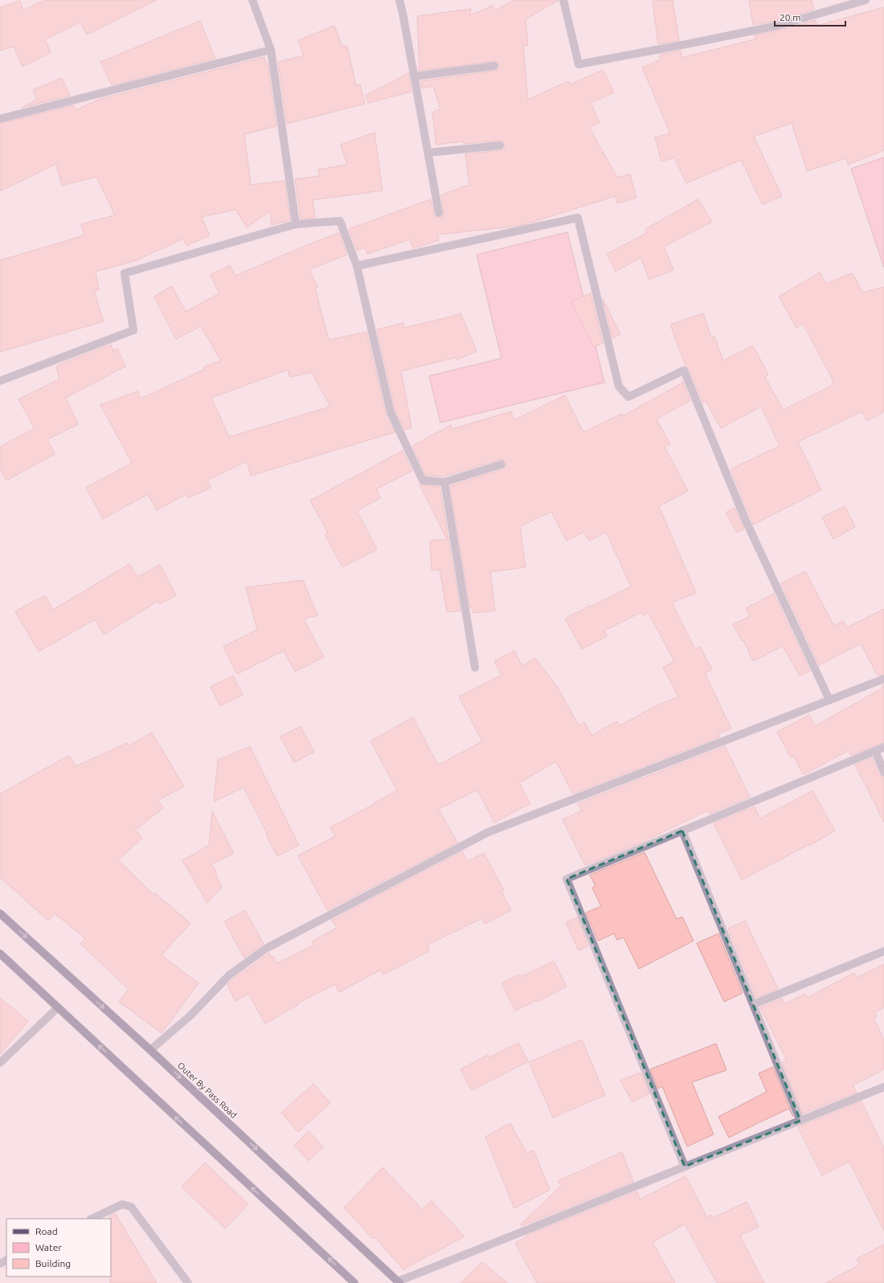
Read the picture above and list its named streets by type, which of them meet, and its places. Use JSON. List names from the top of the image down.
{
  "streets": {
    "main road": ["Outer By Pass Road"]
  },
  "legend": ["Road", "Water", "Building"],
  "scale_bar": "20 m"
}
